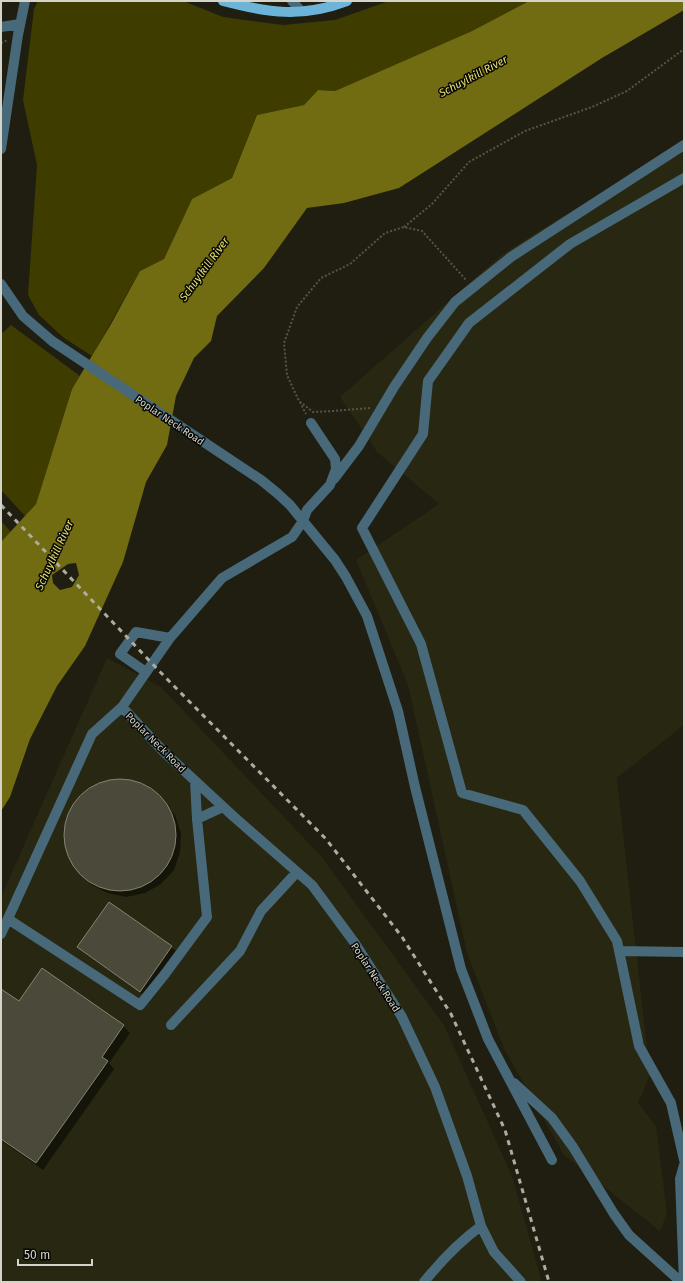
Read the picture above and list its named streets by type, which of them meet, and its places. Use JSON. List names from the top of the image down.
{
  "streets": {
    "lane": ["Poplar Neck Road"]
  },
  "water": ["Schuylkill River"],
  "scale_bar": "50 m"
}
